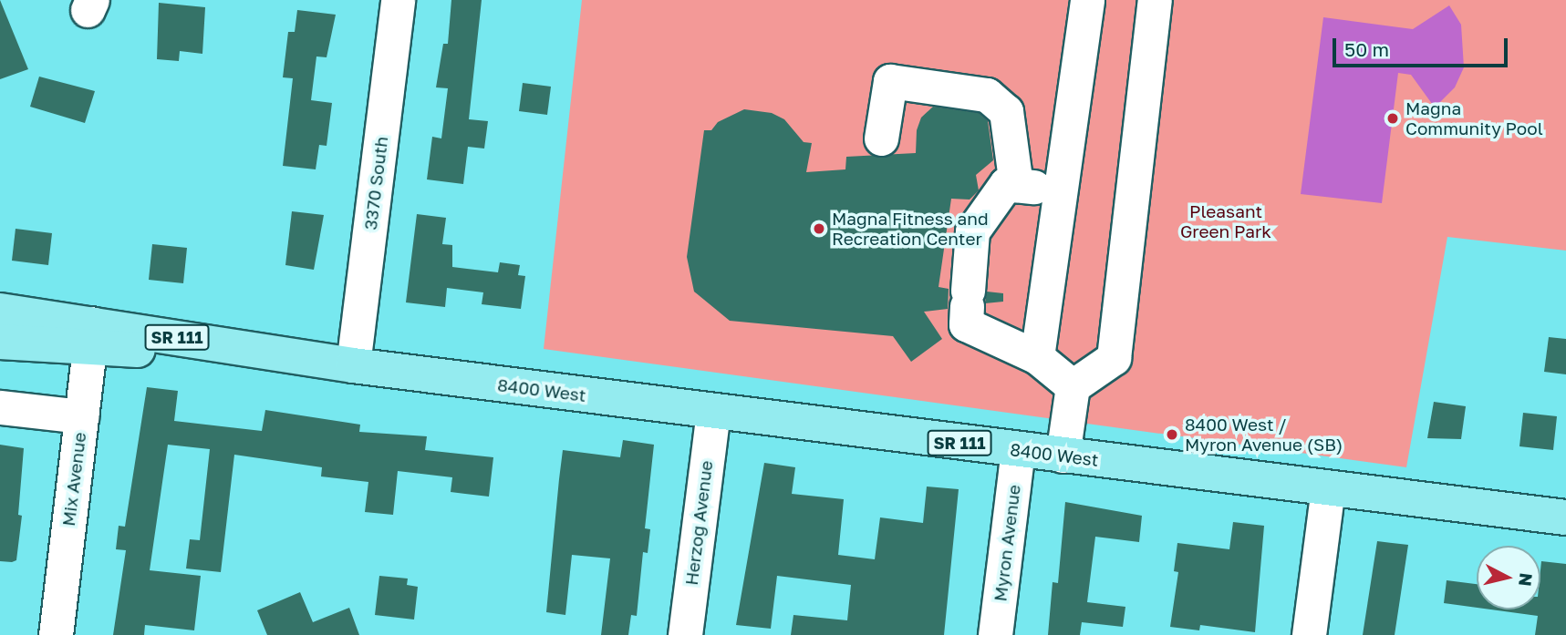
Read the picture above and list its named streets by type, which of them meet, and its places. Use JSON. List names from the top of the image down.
{
  "streets": {
    "main road": ["SR 111", "8400 West"],
    "street": [
      "3370 South",
      "Mix Avenue",
      "Herzog Avenue",
      "Myron Avenue"
    ]
  },
  "crossings": [
    ["3370 South", "8400 West"],
    ["8400 West", "Mix Avenue"],
    ["8400 West", "Herzog Avenue"],
    ["8400 West", "Myron Avenue"]
  ],
  "parks": ["Pleasant Green Park"],
  "places": ["Magna Community Pool", "Magna Fitness and Recreation Center", "8400 West / Myron Avenue (SB)"],
  "scale_bar": "50 m",
  "north": "right"
}
